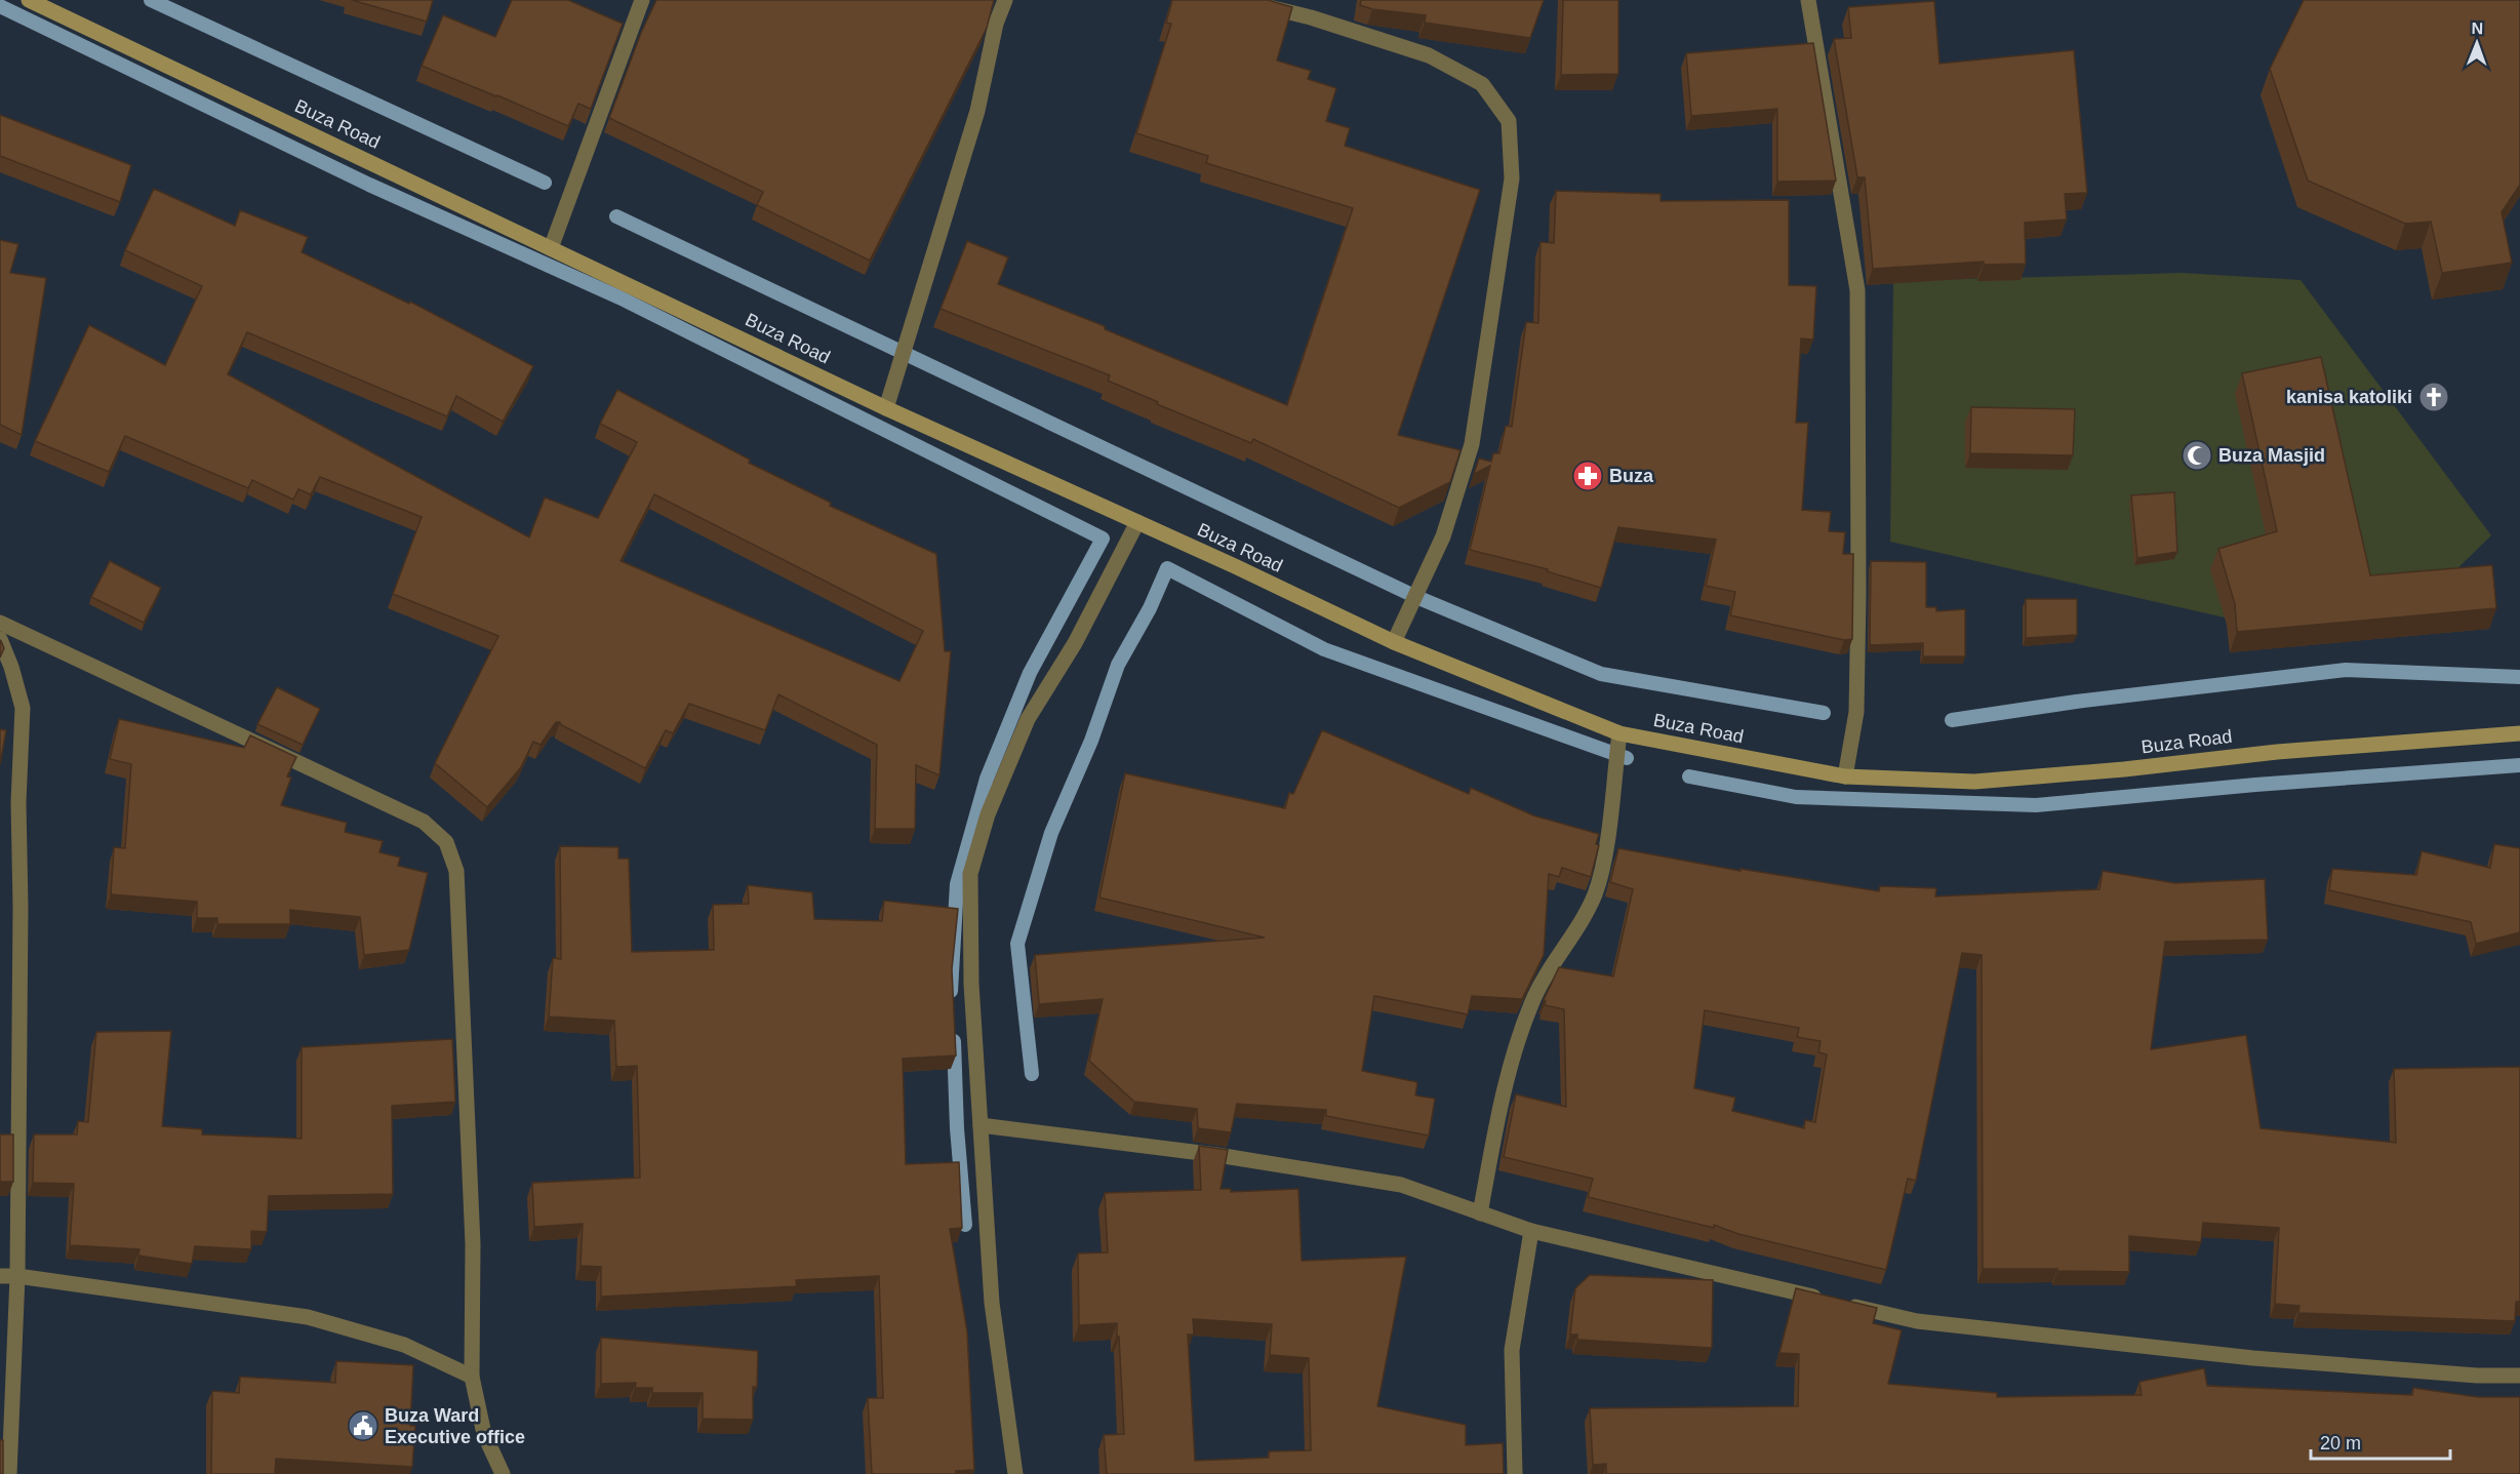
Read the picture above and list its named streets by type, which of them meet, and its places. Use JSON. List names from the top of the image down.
{
  "streets": {
    "main road": ["Buza Road"]
  },
  "places": {
    "church": ["kanisa katoliki"],
    "mosque": ["Buza Masjid"],
    "pharmacy": ["Buza"],
    "public building": ["Buza Ward Executive office"]
  },
  "scale_bar": "20 m",
  "north": "top"
}
